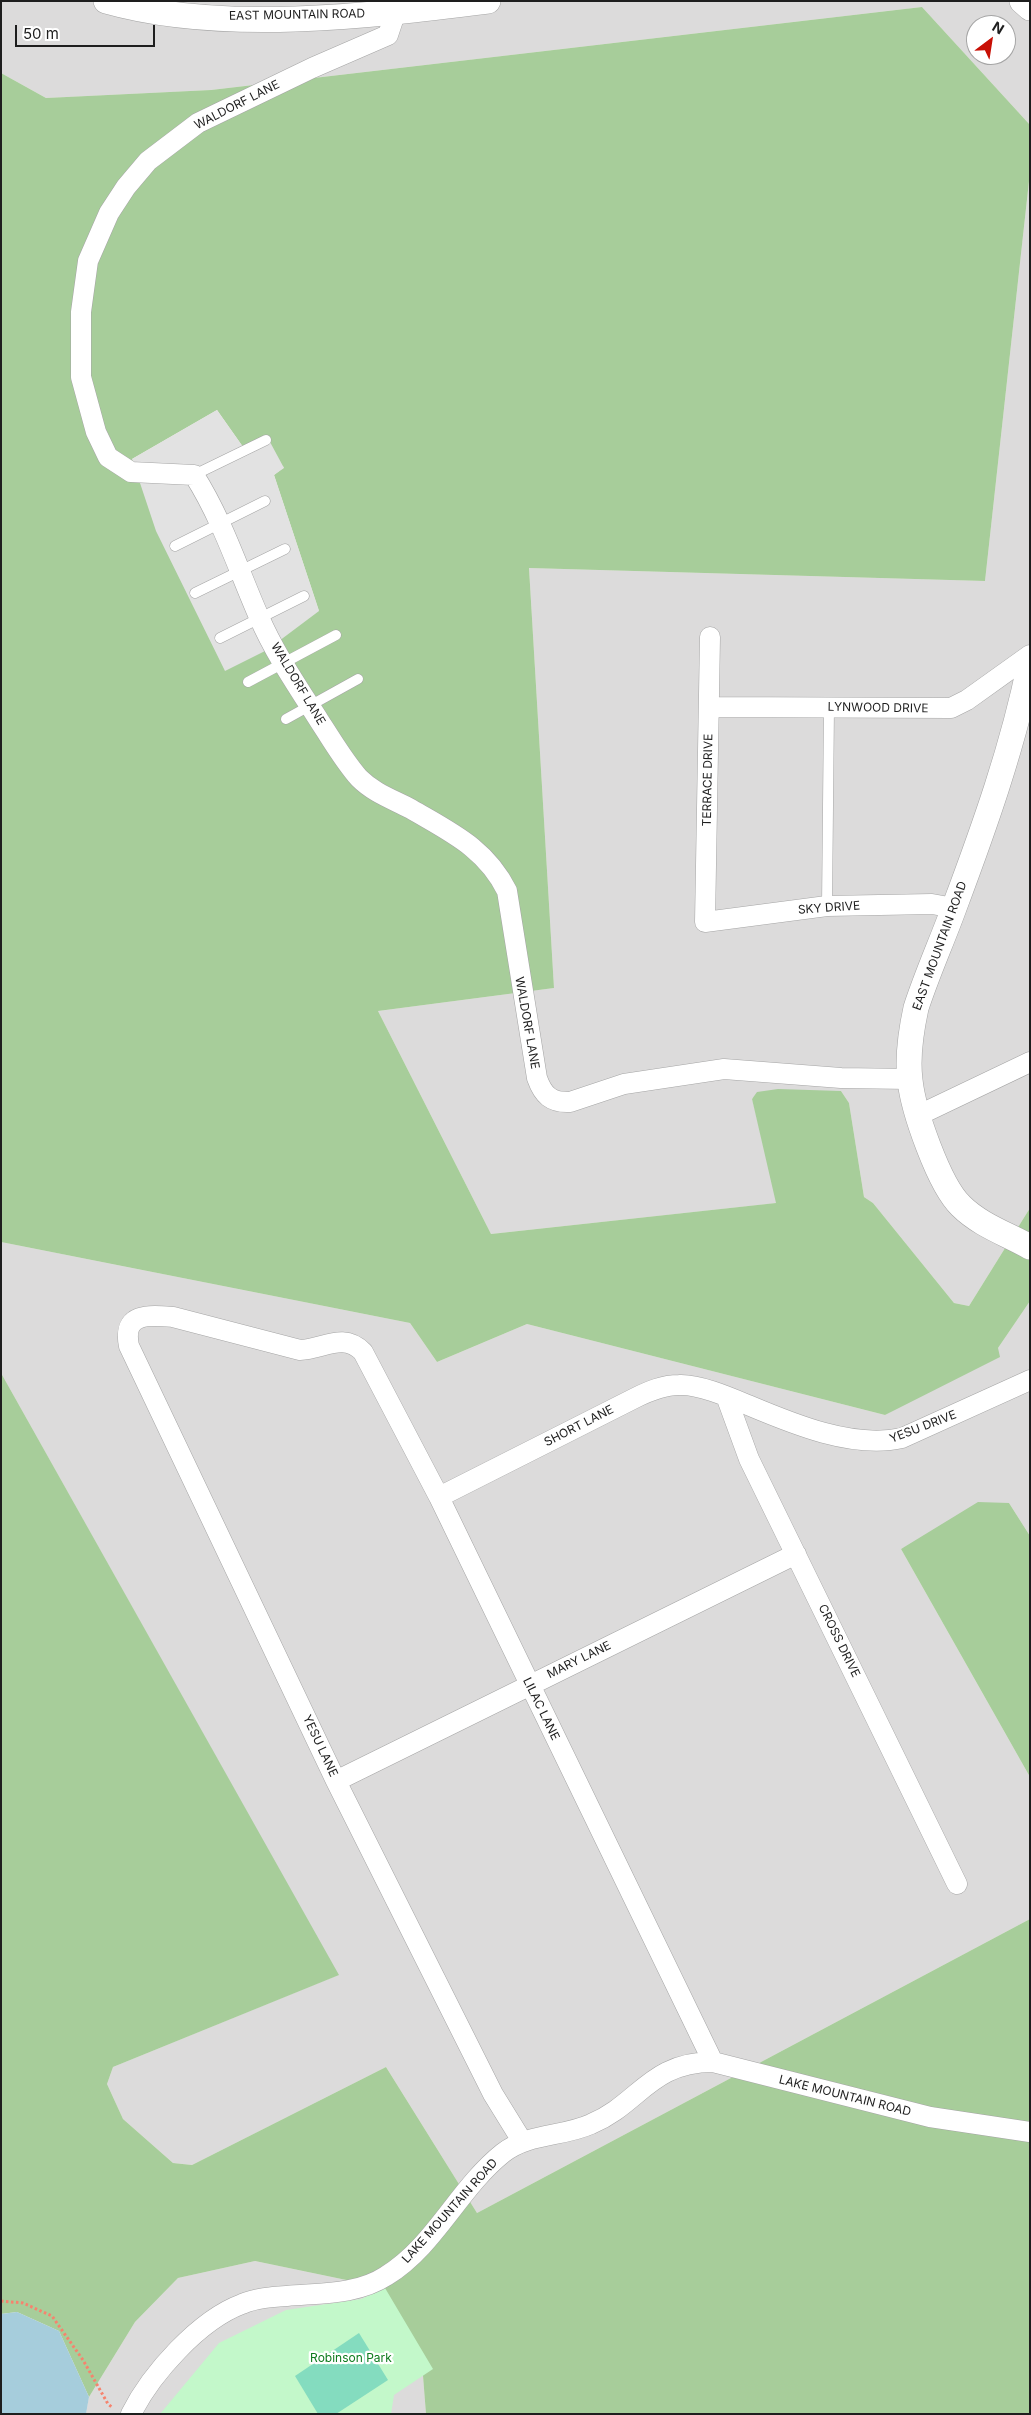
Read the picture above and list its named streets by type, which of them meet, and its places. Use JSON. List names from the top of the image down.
{
  "streets": {
    "street": [
      "EAST MOUNTAIN ROAD",
      "WALDORF LANE",
      "LYNWOOD DRIVE",
      "TERRACE DRIVE",
      "SKY DRIVE",
      "SHORT LANE",
      "YESU DRIVE",
      "CROSS DRIVE",
      "MARY LANE",
      "LILAC LANE",
      "YESU LANE",
      "LAKE MOUNTAIN ROAD"
    ]
  },
  "crossings": [
    ["EAST MOUNTAIN ROAD", "WALDORF LANE"],
    ["EAST MOUNTAIN ROAD", "SKY DRIVE"],
    ["LYNWOOD DRIVE", "TERRACE DRIVE"],
    ["TERRACE DRIVE", "SKY DRIVE"],
    ["SHORT LANE", "YESU DRIVE"],
    ["SHORT LANE", "CROSS DRIVE"],
    ["SHORT LANE", "LILAC LANE"],
    ["YESU DRIVE", "CROSS DRIVE"],
    ["CROSS DRIVE", "MARY LANE"],
    ["MARY LANE", "LILAC LANE"],
    ["MARY LANE", "YESU LANE"],
    ["LILAC LANE", "YESU LANE"],
    ["LILAC LANE", "LAKE MOUNTAIN ROAD"],
    ["YESU LANE", "LAKE MOUNTAIN ROAD"]
  ],
  "parks": ["Robinson Park"],
  "scale_bar": "50 m",
  "north": "top right"
}
